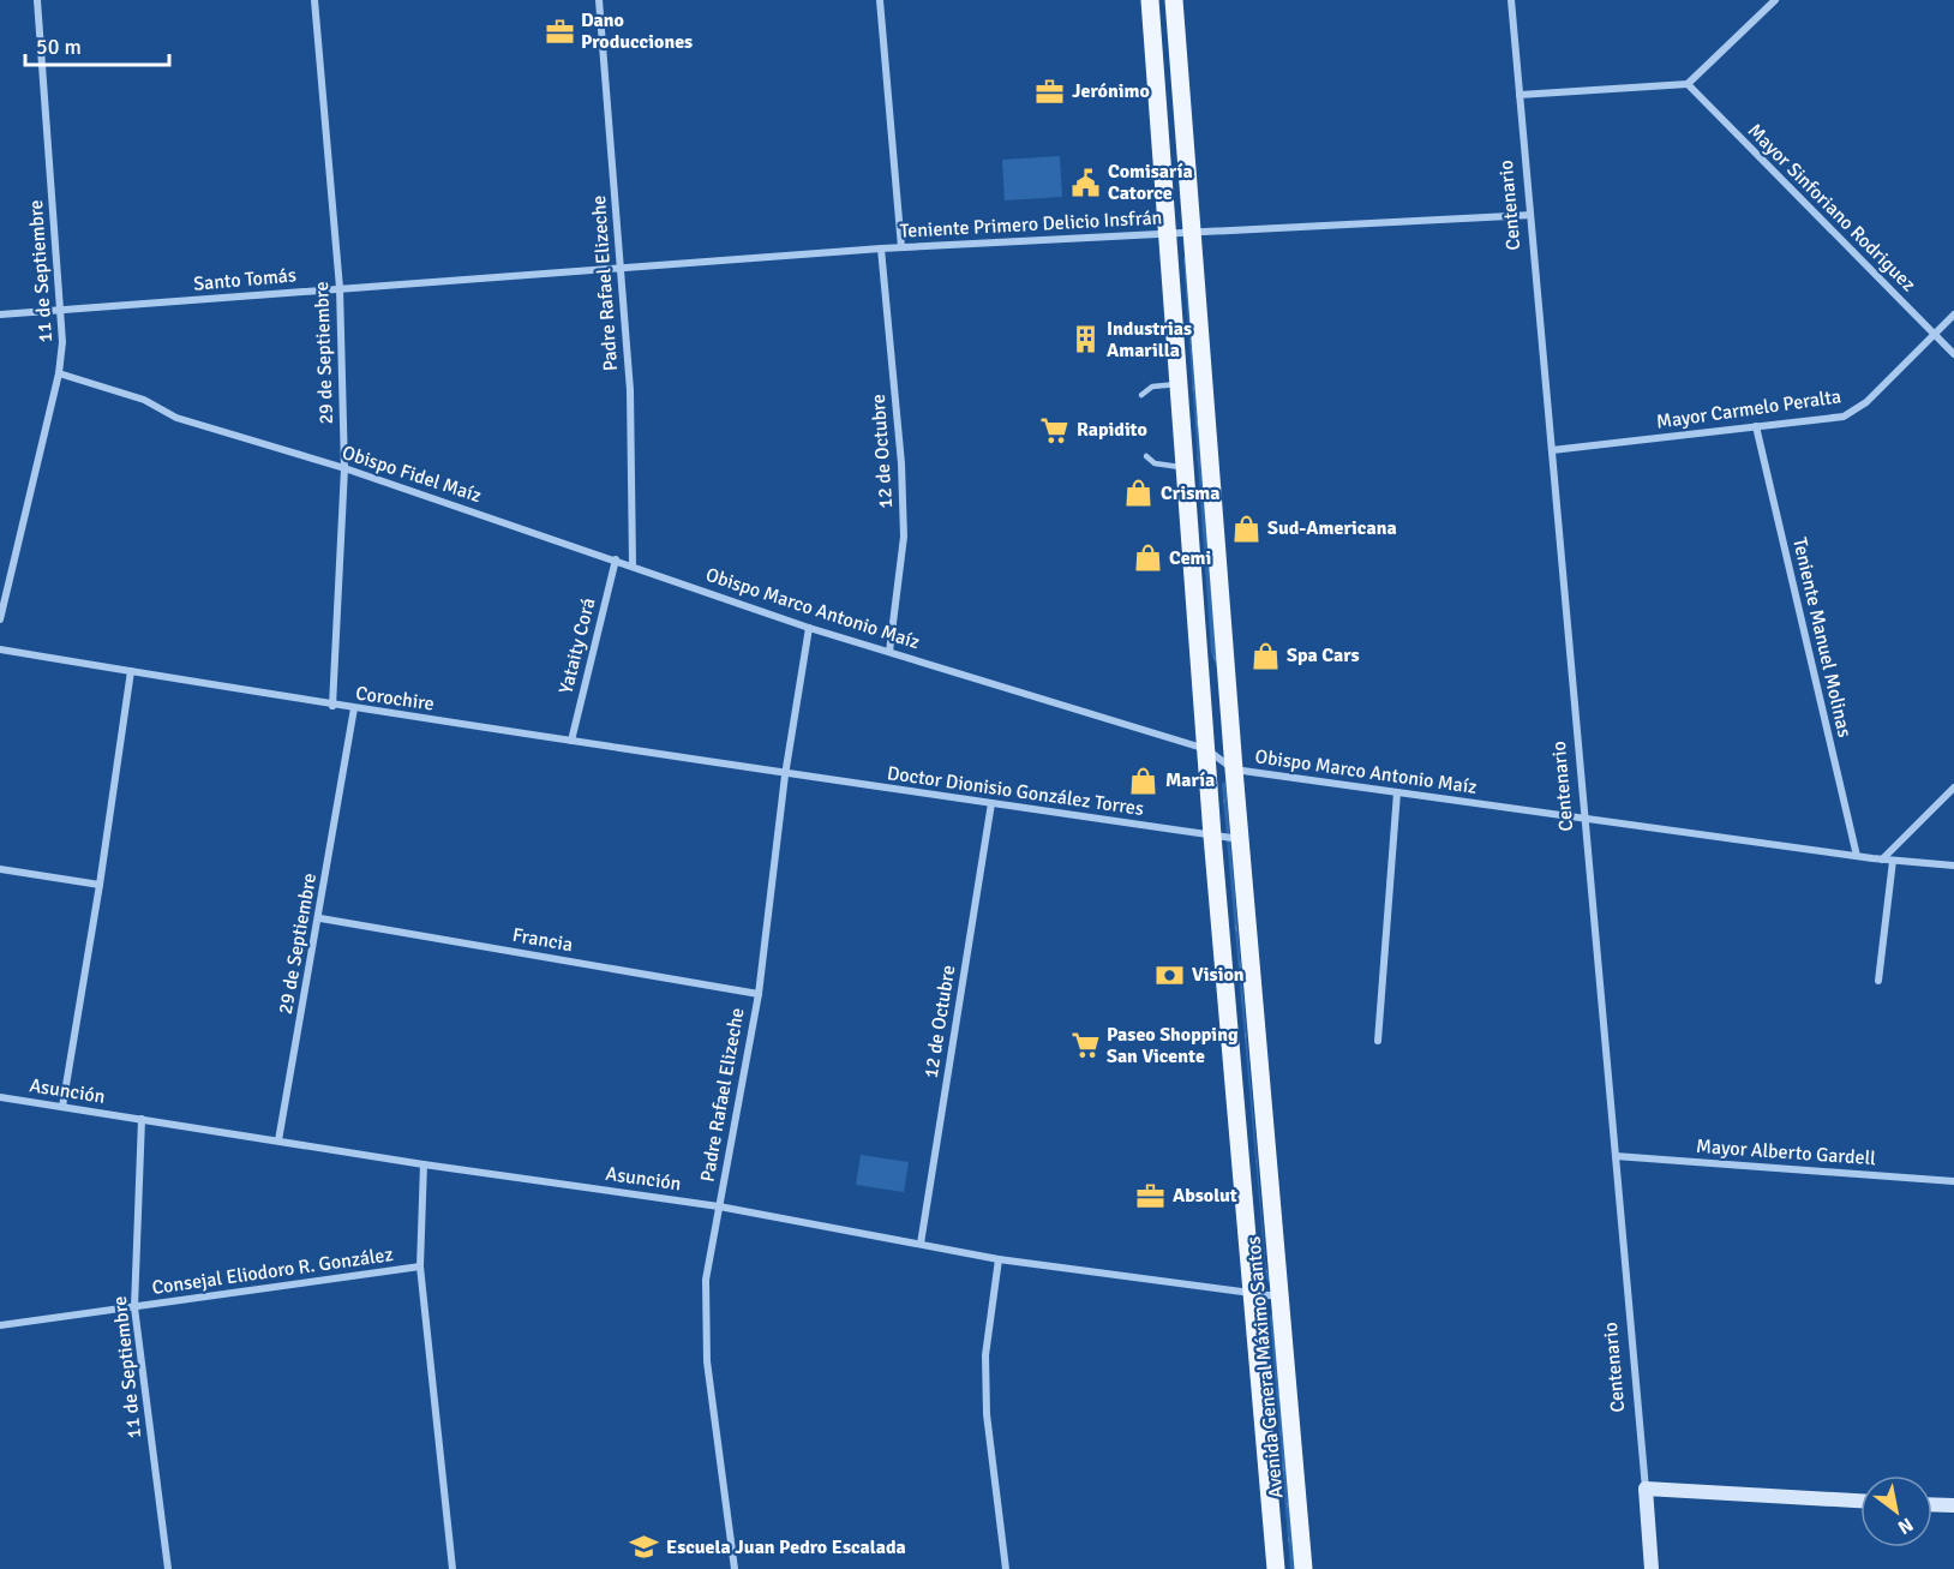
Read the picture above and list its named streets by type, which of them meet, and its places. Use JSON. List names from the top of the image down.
{
  "streets": {
    "main road": ["Avenida General Máximo Santos"],
    "street": [
      "Centenario",
      "Mayor Sinforiano Rodriguez",
      "Teniente Primero Delicio Insfrán",
      "11 de Septiembre",
      "Santo Tomás",
      "Padre Rafael Elizeche",
      "29 de Septiembre",
      "Mayor Carmelo Peralta",
      "12 de Octubre",
      "Obispo Fidel Maíz",
      "Obispo Marco Antonio Maíz",
      "Teniente Manuel Molinas",
      "Yataity Corá",
      "Corochire",
      "Doctor Dionisio González Torres",
      "Francia",
      "Asunción",
      "Mayor Alberto Gardell",
      "Consejal Eliodoro R. González"
    ]
  },
  "crossings": [
    ["Centenario", "Teniente Primero Delicio Insfrán"],
    ["Centenario", "Mayor Carmelo Peralta"],
    ["Centenario", "Obispo Marco Antonio Maíz"],
    ["Centenario", "Mayor Alberto Gardell"],
    ["Mayor Sinforiano Rodriguez", "Mayor Carmelo Peralta"],
    ["Teniente Primero Delicio Insfrán", "Santo Tomás"],
    ["Teniente Primero Delicio Insfrán", "Padre Rafael Elizeche"],
    ["Teniente Primero Delicio Insfrán", "12 de Octubre"],
    ["Teniente Primero Delicio Insfrán", "Avenida General Máximo Santos"],
    ["11 de Septiembre", "Santo Tomás"],
    ["11 de Septiembre", "Obispo Fidel Maíz"],
    ["11 de Septiembre", "Asunción"],
    ["11 de Septiembre", "Consejal Eliodoro R. González"],
    ["Santo Tomás", "Padre Rafael Elizeche"],
    ["Santo Tomás", "29 de Septiembre"],
    ["Padre Rafael Elizeche", "Obispo Fidel Maíz"],
    ["Padre Rafael Elizeche", "Obispo Marco Antonio Maíz"],
    ["Padre Rafael Elizeche", "Corochire"],
    ["Padre Rafael Elizeche", "Doctor Dionisio González Torres"],
    ["Padre Rafael Elizeche", "Francia"],
    ["Padre Rafael Elizeche", "Asunción"],
    ["29 de Septiembre", "Obispo Fidel Maíz"],
    ["29 de Septiembre", "Corochire"],
    ["29 de Septiembre", "Francia"],
    ["29 de Septiembre", "Asunción"],
    ["Mayor Carmelo Peralta", "Teniente Manuel Molinas"],
    ["12 de Octubre", "Obispo Marco Antonio Maíz"],
    ["12 de Octubre", "Doctor Dionisio González Torres"],
    ["12 de Octubre", "Asunción"],
    ["Obispo Fidel Maíz", "Obispo Marco Antonio Maíz"],
    ["Obispo Fidel Maíz", "Yataity Corá"],
    ["Obispo Marco Antonio Maíz", "Teniente Manuel Molinas"],
    ["Obispo Marco Antonio Maíz", "Avenida General Máximo Santos"],
    ["Yataity Corá", "Corochire"],
    ["Corochire", "Doctor Dionisio González Torres"],
    ["Doctor Dionisio González Torres", "Avenida General Máximo Santos"],
    ["Asunción", "Avenida General Máximo Santos"]
  ],
  "places": {
    "office": ["Dano Producciones", "Jerónimo", "Absolut"],
    "public building": ["Comisaría Catorce"],
    "building": ["Industrias Amarilla"],
    "supermarket": ["Rapidito", "Paseo Shopping San Vicente"],
    "shop": [
      "Crisma",
      "Sud-Americana",
      "Cemi",
      "Spa Cars",
      "María"
    ],
    "bank": ["Vision"],
    "school or university": ["Escuela Juan Pedro Escalada"]
  },
  "scale_bar": "50 m",
  "north": "bottom right"
}
